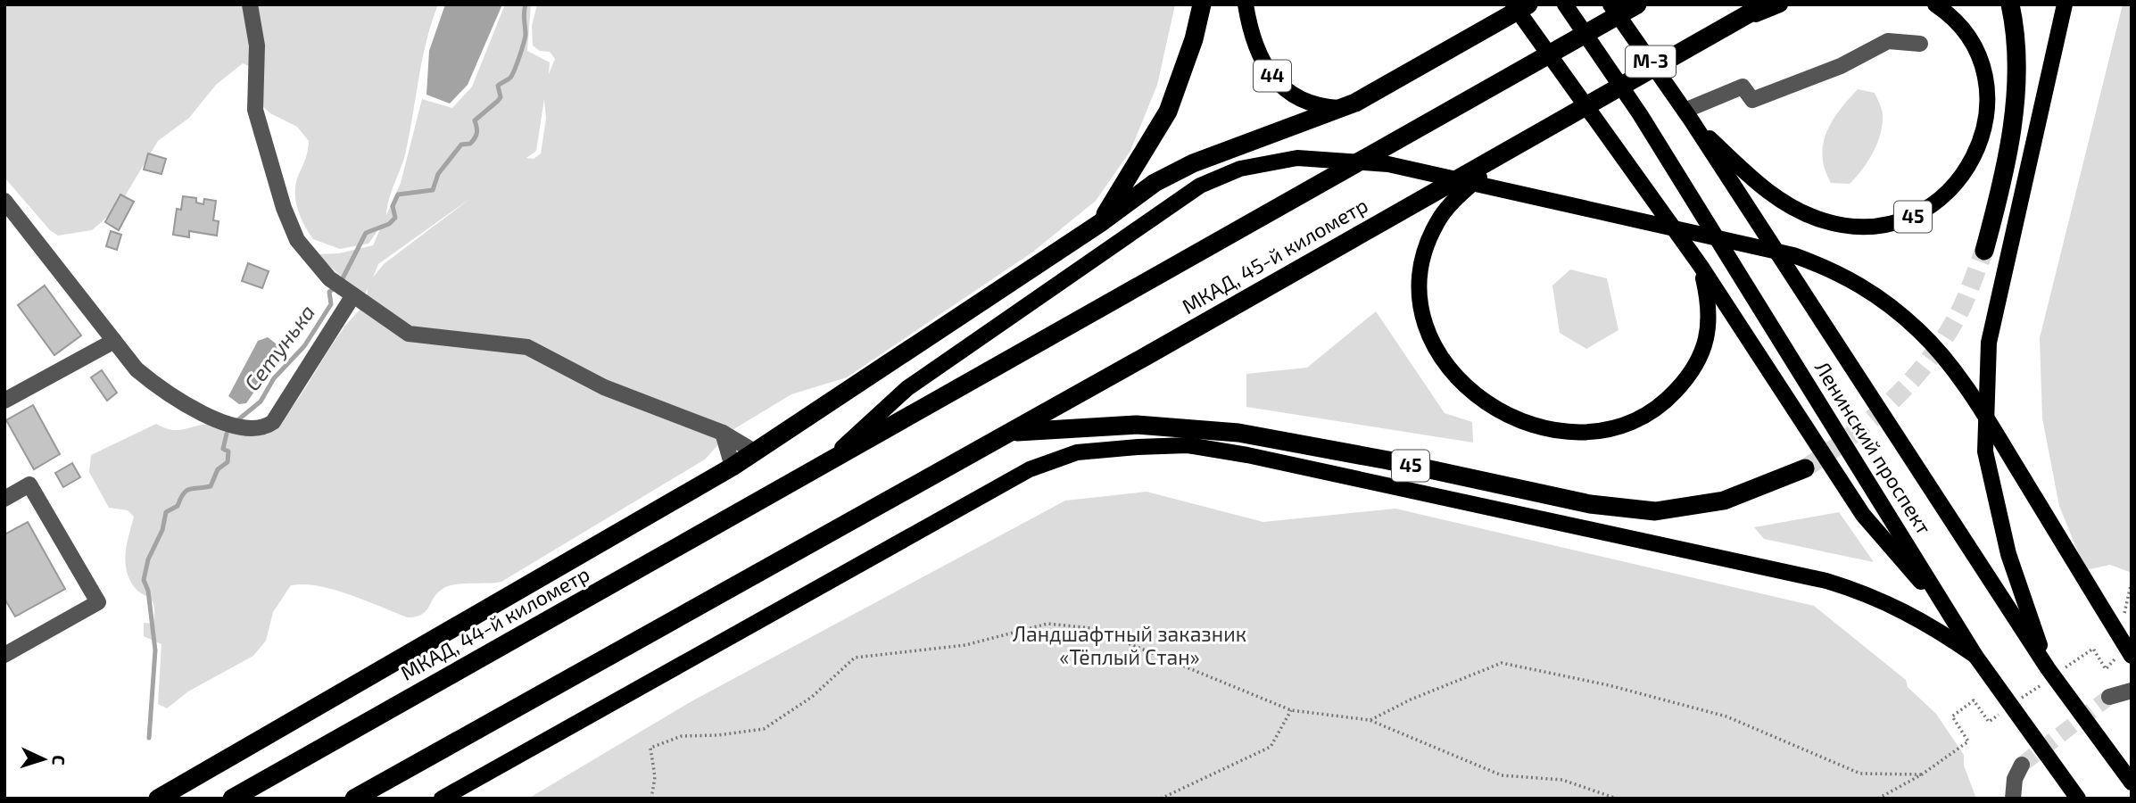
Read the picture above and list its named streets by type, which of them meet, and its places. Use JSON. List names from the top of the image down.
{
  "streets": {
    "highway": ["45", "МКАД, 45-й километр", "МКАД, 44-й километр"],
    "main road": ["М-3", "44", "Ленинский проспект"]
  },
  "crossings": [
    ["М-3", "45"],
    ["М-3", "Ленинский проспект"],
    ["45", "МКАД, 45-й километр"],
    ["45", "Ленинский проспект"],
    ["МКАД, 45-й километр", "МКАД, 44-й километр"]
  ],
  "water": ["Сетунька"],
  "parks": ["Ландшафтный заказник «Тёплый Стан»"],
  "north": "right"
}
